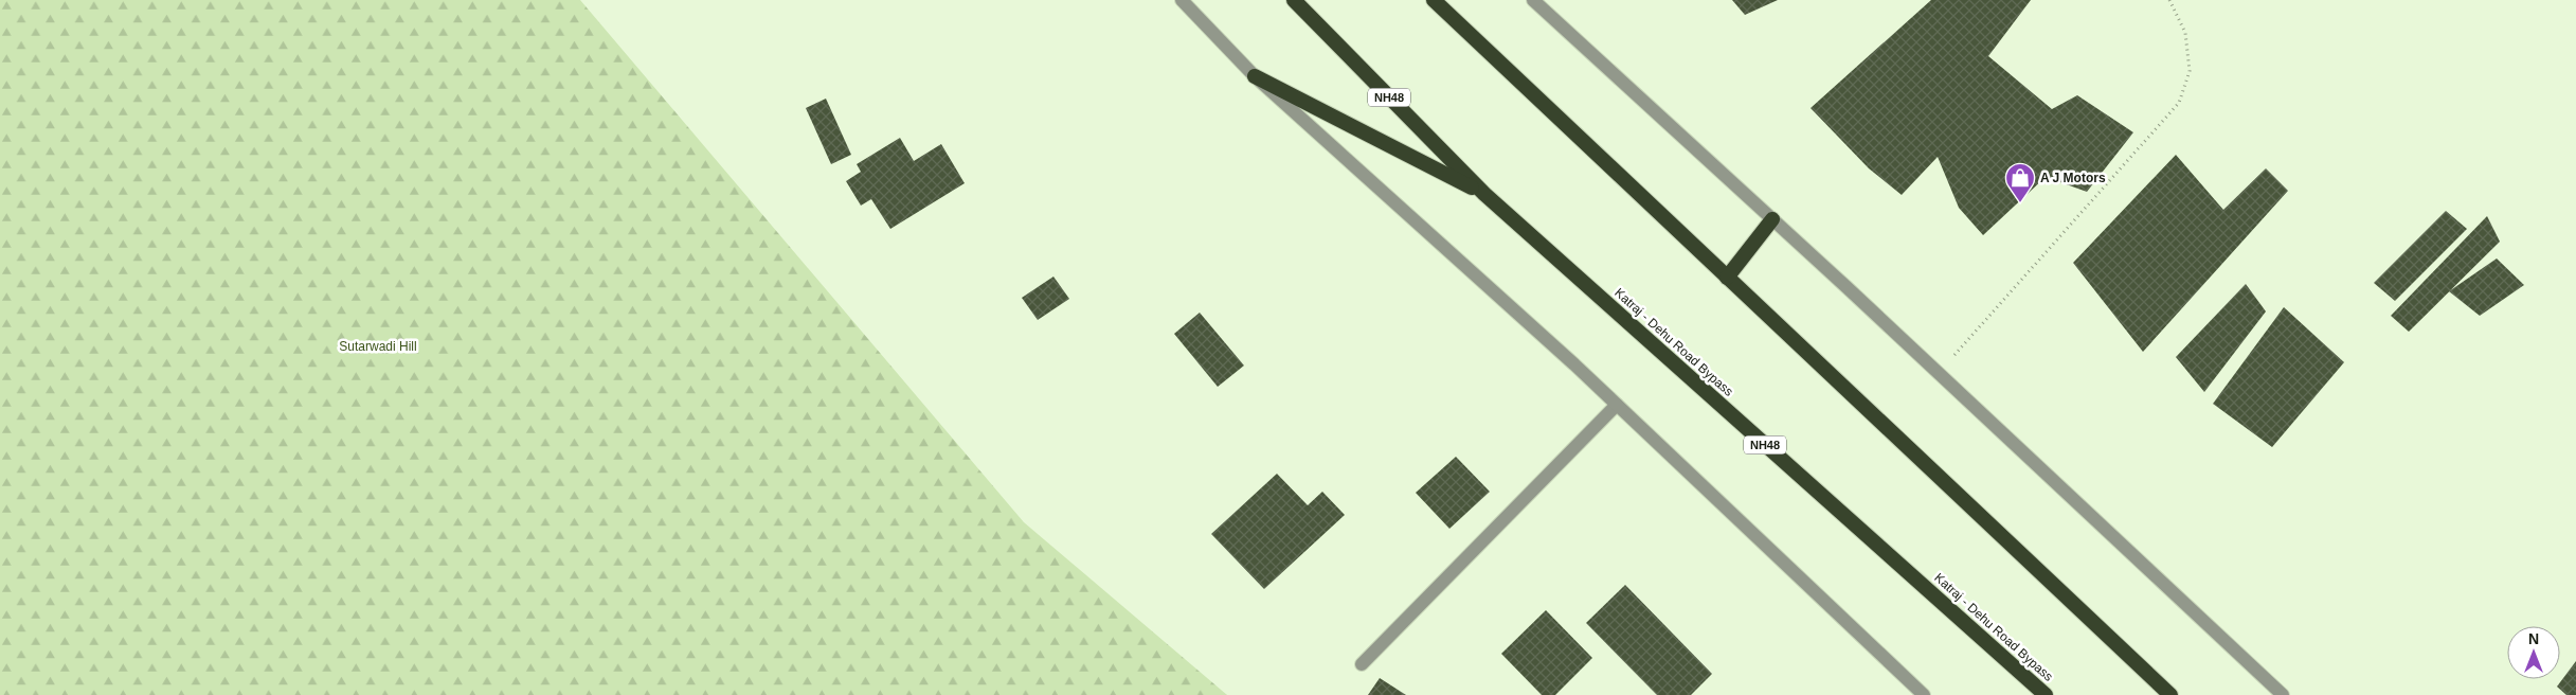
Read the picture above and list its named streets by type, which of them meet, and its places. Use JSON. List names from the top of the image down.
{
  "streets": {
    "highway": ["NH48", "Katraj - Dehu Road Bypass"]
  },
  "parks": ["Sutarwadi Hill"],
  "places": {
    "shop": ["A J Motors"]
  },
  "north": "top"
}
